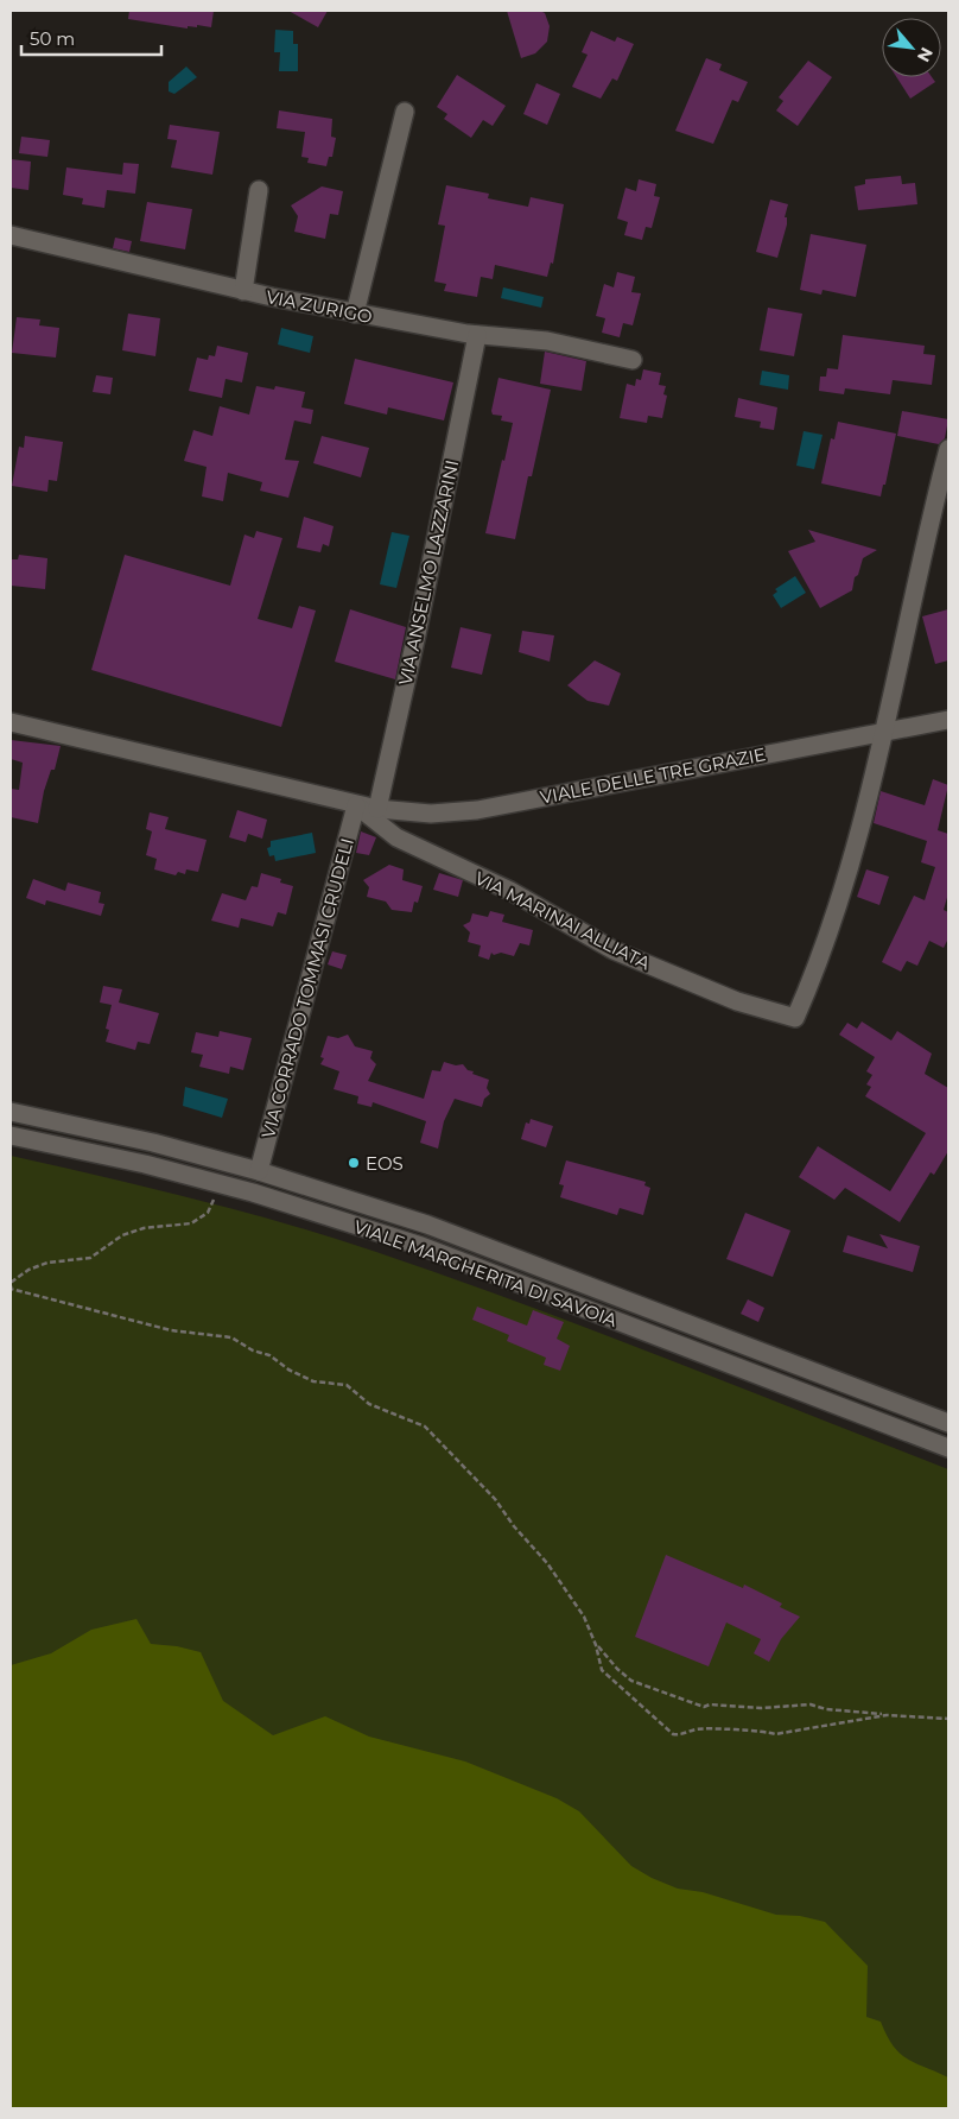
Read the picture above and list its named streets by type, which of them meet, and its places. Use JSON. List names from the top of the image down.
{
  "streets": {
    "street": [
      "VIA ZURIGO",
      "VIA ANSELMO LAZZARINI",
      "VIALE DELLE TRE GRAZIE",
      "VIA MARINAI ALLIATA",
      "VIA CORRADO TOMMASI CRUDELI",
      "VIALE MARGHERITA DI SAVOIA"
    ]
  },
  "crossings": [
    ["VIA ZURIGO", "VIA ANSELMO LAZZARINI"],
    ["VIA ANSELMO LAZZARINI", "VIALE DELLE TRE GRAZIE"],
    ["VIALE DELLE TRE GRAZIE", "VIA MARINAI ALLIATA"],
    ["VIALE DELLE TRE GRAZIE", "VIA CORRADO TOMMASI CRUDELI"],
    ["VIA MARINAI ALLIATA", "VIA CORRADO TOMMASI CRUDELI"],
    ["VIA CORRADO TOMMASI CRUDELI", "VIALE MARGHERITA DI SAVOIA"]
  ],
  "places": ["EOS"],
  "scale_bar": "50 m",
  "north": "bottom right"
}
